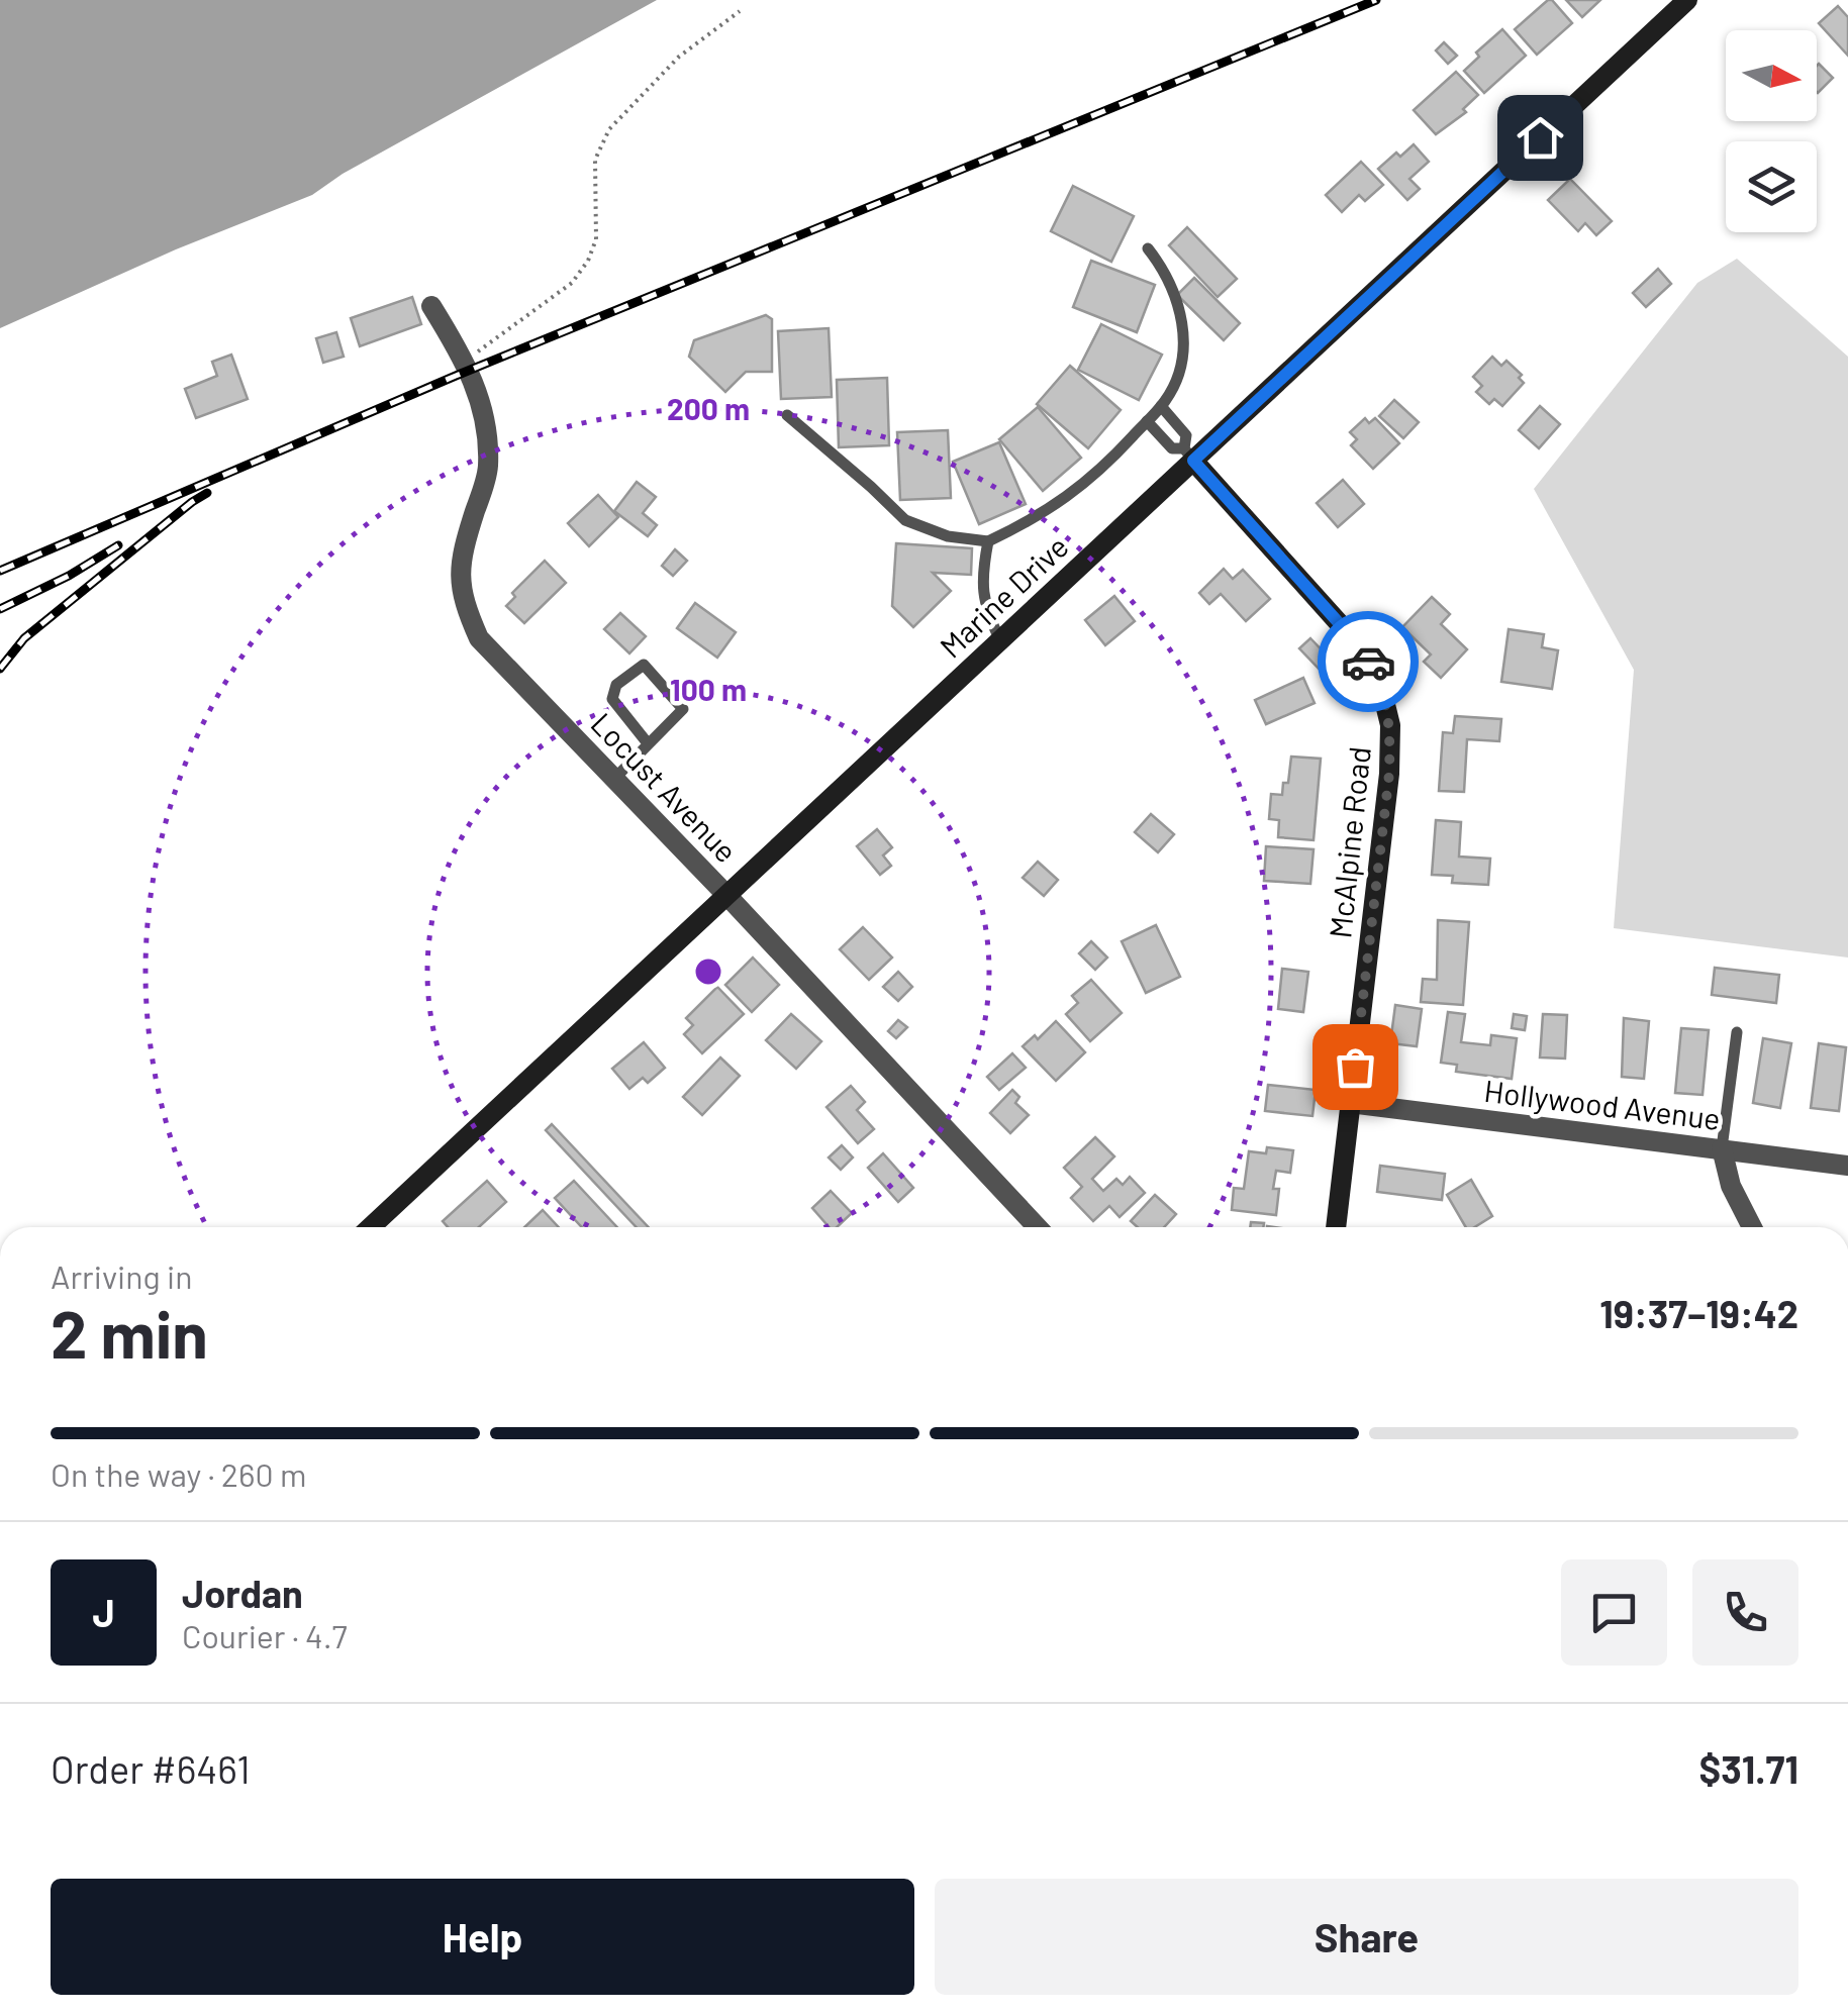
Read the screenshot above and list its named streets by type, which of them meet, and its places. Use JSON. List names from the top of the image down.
{
  "streets": {
    "main road": ["Marine Drive", "McAlpine Road"],
    "street": ["Locust Avenue", "Hollywood Avenue"]
  },
  "crossings": [
    ["Marine Drive", "Locust Avenue"],
    ["Marine Drive", "McAlpine Road"],
    ["McAlpine Road", "Hollywood Avenue"]
  ],
  "north": "right",
  "page": {
    "heading": ["2 min", "Arriving in", "19:37–19:42"],
    "panel": [
      "Jordan",
      "Courier · 4.7",
      "Order #6461",
      "$31.71"
    ],
    "bar": "On the way · 260 m",
    "round": "J",
    "buttons": ["Help", "Share"]
  },
  "rings": ["200 m", "100 m"]
}
